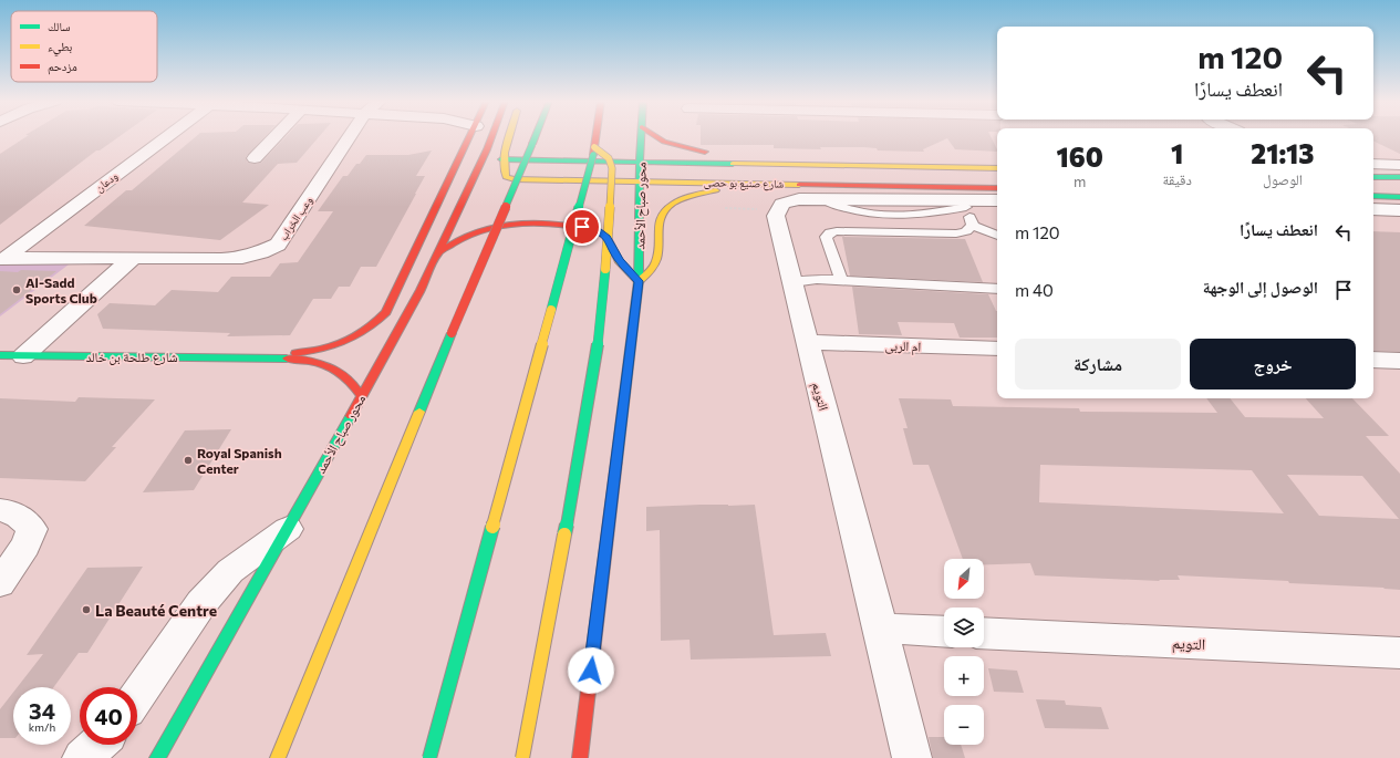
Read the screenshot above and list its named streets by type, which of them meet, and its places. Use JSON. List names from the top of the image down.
{
  "streets": {
    "main road": ["شارع صنيع بو حصى", "محور صباح الأحمد", "شارع طلحة بن خالد"],
    "street": [
      "ودعان",
      "وعب الخراب",
      "ام الربى",
      "التويم"
    ]
  },
  "crossings": [
    ["ودعان", "وعب الخراب"],
    ["شارع صنيع بو حصى", "محور صباح الأحمد"],
    ["محور صباح الأحمد", "شارع طلحة بن خالد"],
    ["ام الربى", "التويم"]
  ],
  "places": ["Al-Sadd Sports Club", "Royal Spanish Center", "La Beauté Centre"],
  "legend": ["سالك", "بطيء", "مزدحم"],
  "north": "bottom left",
  "page": {
    "turn": ["120 m", "انعطف يسارًا"],
    "eta": [
      "21:13",
      "الوصول",
      "1",
      "دقيقة",
      "160",
      "m"
    ],
    "list": [
      {
        "name": "انعطف يسارًا",
        "value": "120 m"
      },
      {
        "name": "الوصول إلى الوجهة",
        "value": "40 m"
      }
    ],
    "buttons": ["خروج", "مشاركة"],
    "map_buttons": ["+", "−"],
    "speed": "34 km/h",
    "limit": "40"
  }
}
